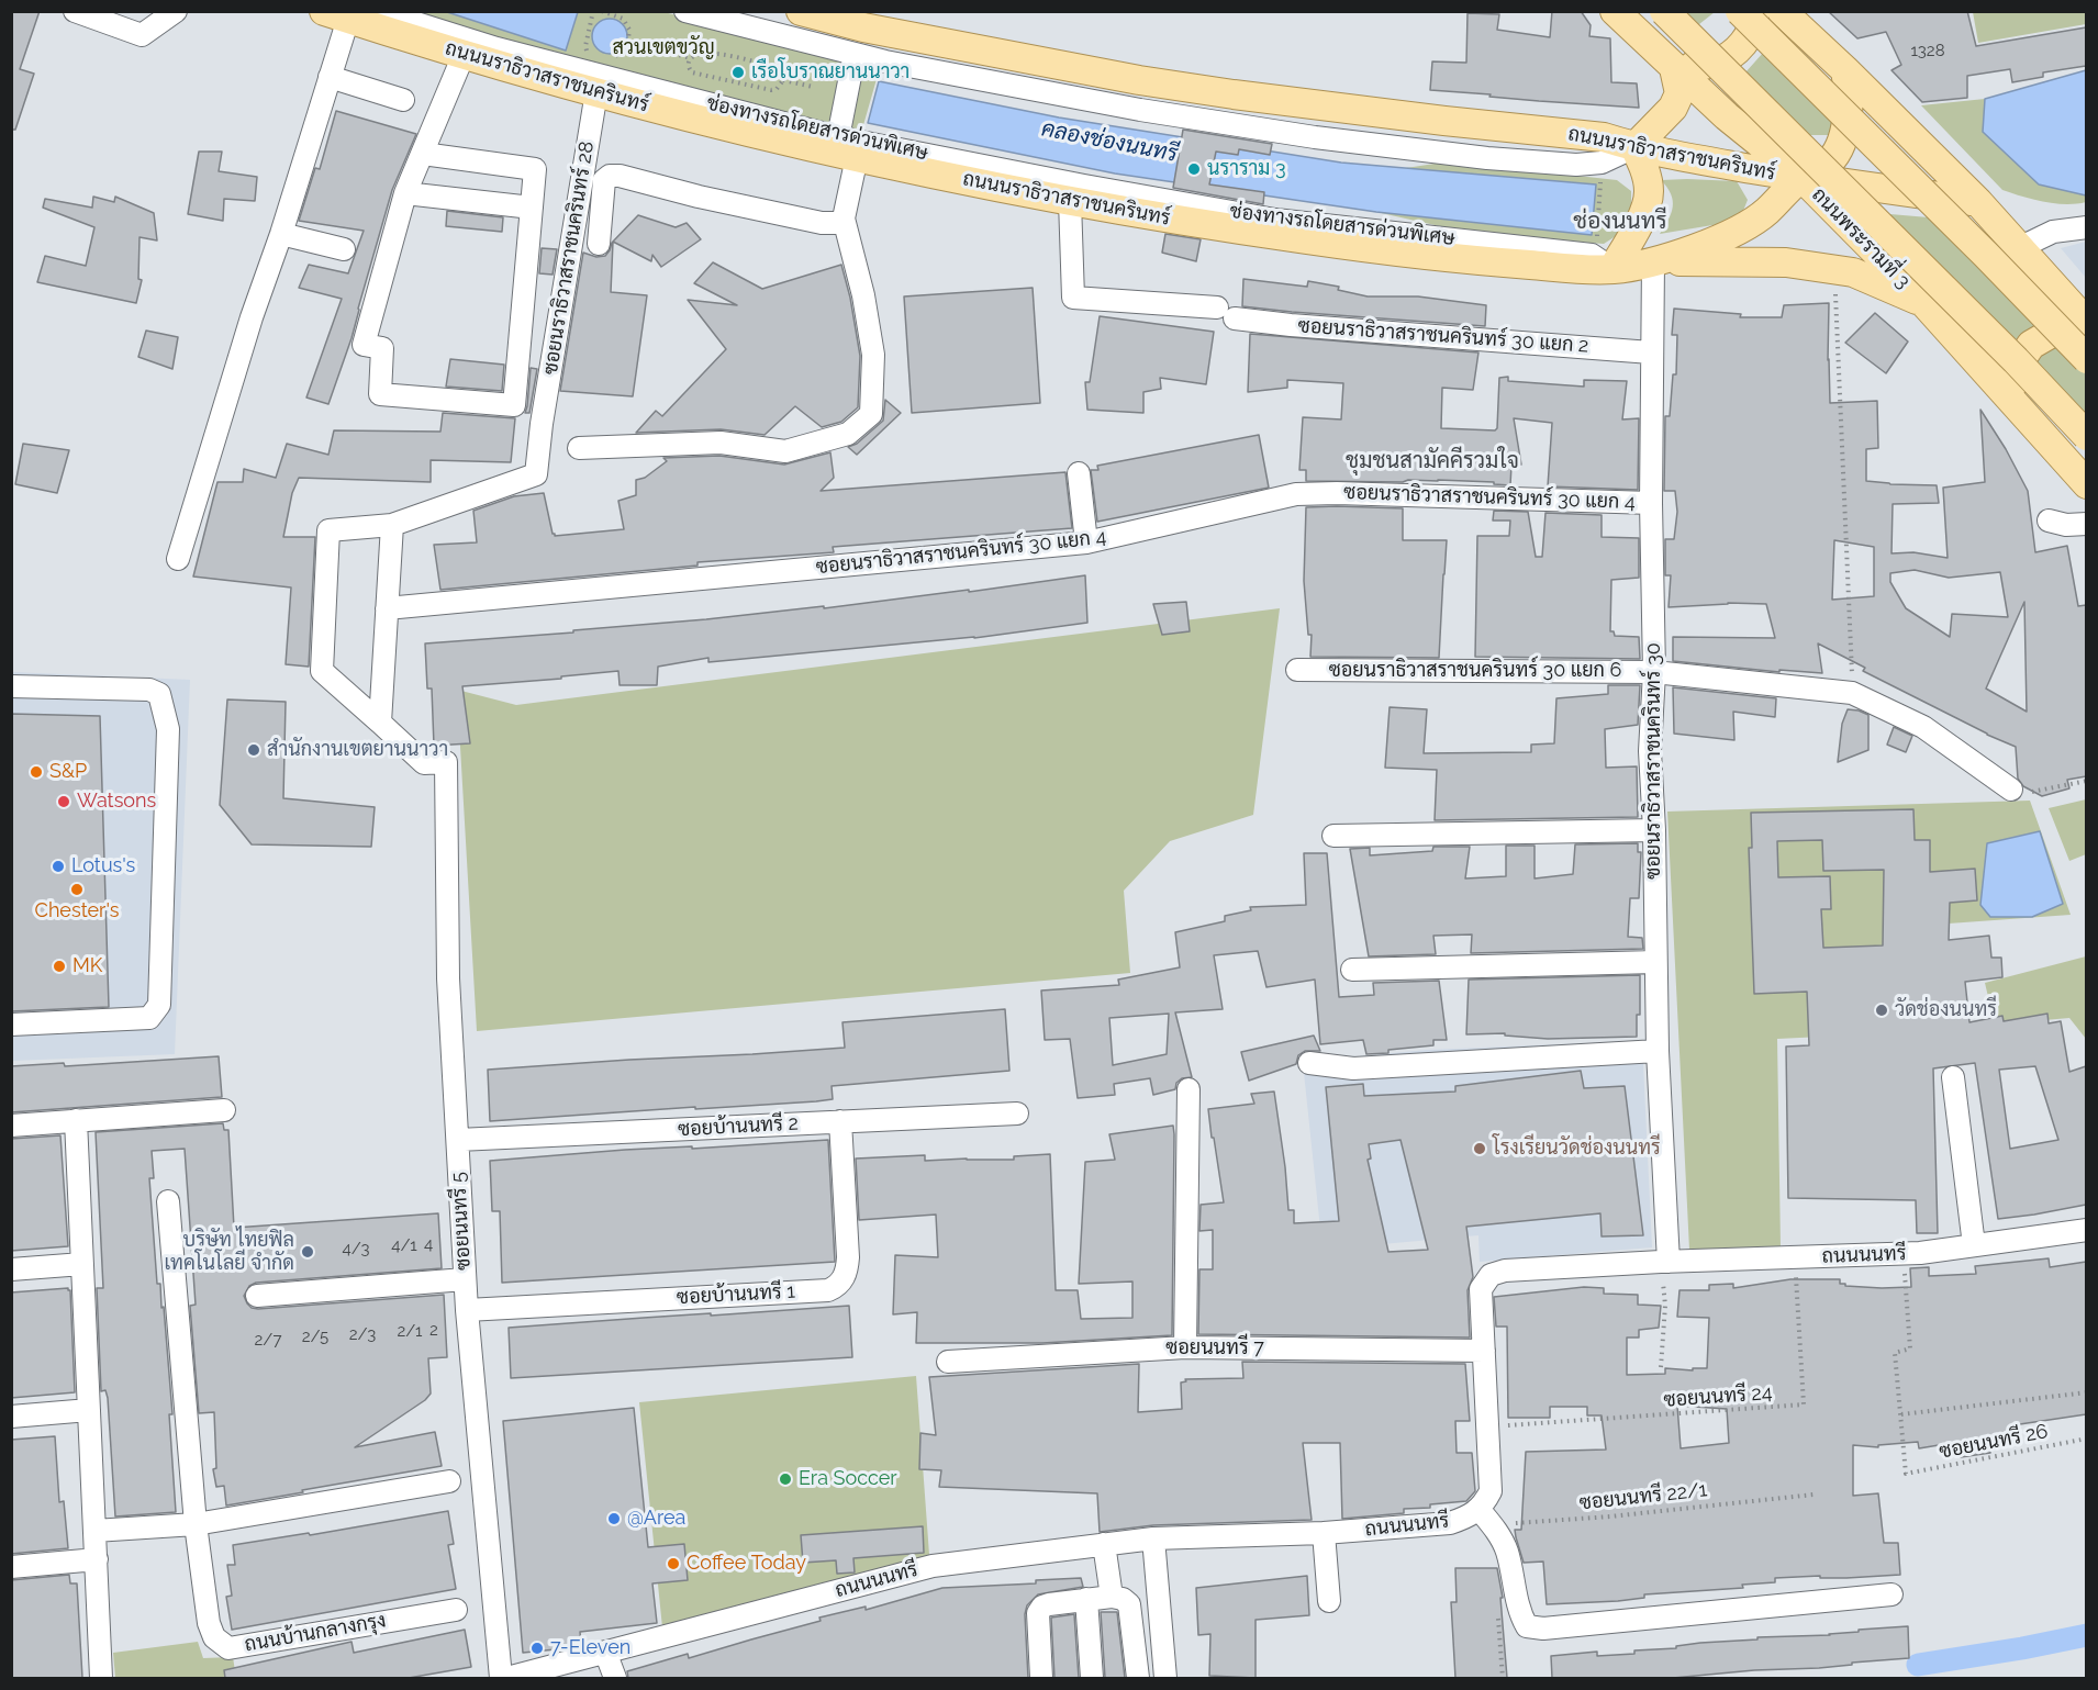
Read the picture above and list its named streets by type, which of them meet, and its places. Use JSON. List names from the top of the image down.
{
  "streets": {
    "main road": ["ถนนนราธิวาสราชนครินทร์", "ถนนพระรามที่ 3"],
    "street": [
      "ช่องทางรถโดยสารด่วนพิเศษ",
      "ซอยนราธิวาสราชนครินทร์ 28",
      "ซอยนราธิวาสราชนครินทร์ 30 แยก 2",
      "ซอยนราธิวาสราชนครินทร์ 30 แยก 4",
      "ซอยนราธิวาสราชนครินทร์ 30 แยก 6",
      "ซอยนราธิวาสราชนครินทร์ 30",
      "ซอยบ้านนทรี 2",
      "ซอยนนทรี 5",
      "ถนนนนทรี",
      "ซอยบ้านนทรี 1",
      "ซอยนนทรี 7",
      "ถนนบ้านกลางกรุง"
    ],
    "path": ["ซอยนนทรี 24", "ซอยนนทรี 26", "ซอยนนทรี 22/1"]
  },
  "crossings": [
    ["ถนนนราธิวาสราชนครินทร์", "ช่องทางรถโดยสารด่วนพิเศษ"],
    ["ถนนนราธิวาสราชนครินทร์", "ถนนพระรามที่ 3"],
    ["ถนนนราธิวาสราชนครินทร์", "ซอยนราธิวาสราชนครินทร์ 28"],
    ["ถนนนราธิวาสราชนครินทร์", "ซอยนราธิวาสราชนครินทร์ 30 แยก 2"],
    ["ถนนนราธิวาสราชนครินทร์", "ซอยนราธิวาสราชนครินทร์ 30"],
    ["ซอยนราธิวาสราชนครินทร์ 30 แยก 2", "ซอยนราธิวาสราชนครินทร์ 30"],
    ["ซอยนราธิวาสราชนครินทร์ 30 แยก 4", "ซอยนราธิวาสราชนครินทร์ 30"],
    ["ซอยนราธิวาสราชนครินทร์ 30 แยก 6", "ซอยนราธิวาสราชนครินทร์ 30"],
    ["ซอยนราธิวาสราชนครินทร์ 30", "ถนนนนทรี"],
    ["ซอยบ้านนทรี 2", "ซอยนนทรี 5"],
    ["ซอยบ้านนทรี 2", "ซอยบ้านนทรี 1"],
    ["ซอยนนทรี 5", "ซอยบ้านนทรี 1"],
    ["ถนนนนทรี", "ซอยนนทรี 7"],
    ["ถนนนนทรี", "ซอยนนทรี 24"],
    ["ถนนนนทรี", "ซอยนนทรี 22/1"]
  ],
  "districts": ["ช่องนนทรี", "ชุมชนสามัคคีรวมใจ"],
  "water": ["คลองช่องนนทรี"],
  "parks": ["สวนเขตขวัญ"],
  "places": [
    "เรือโบราณยานนาวา",
    "นราราม 3",
    "สำนักงานเขตยานนาวา",
    "S&P",
    "Watsons",
    "Lotus's",
    "Chester's",
    "MK",
    "วัดช่องนนทรี",
    "โรงเรียนวัดช่องนนทรี",
    "บริษัท ไทยฟิล เทคโนโลยี จำกัด",
    "Era Soccer",
    "@Area",
    "Coffee Today",
    "7-Eleven"
  ],
  "house_numbers": [
    "1328",
    "4",
    "4/1",
    "4/3",
    "2",
    "2/1",
    "2/3",
    "2/5",
    "2/7"
  ]
}
